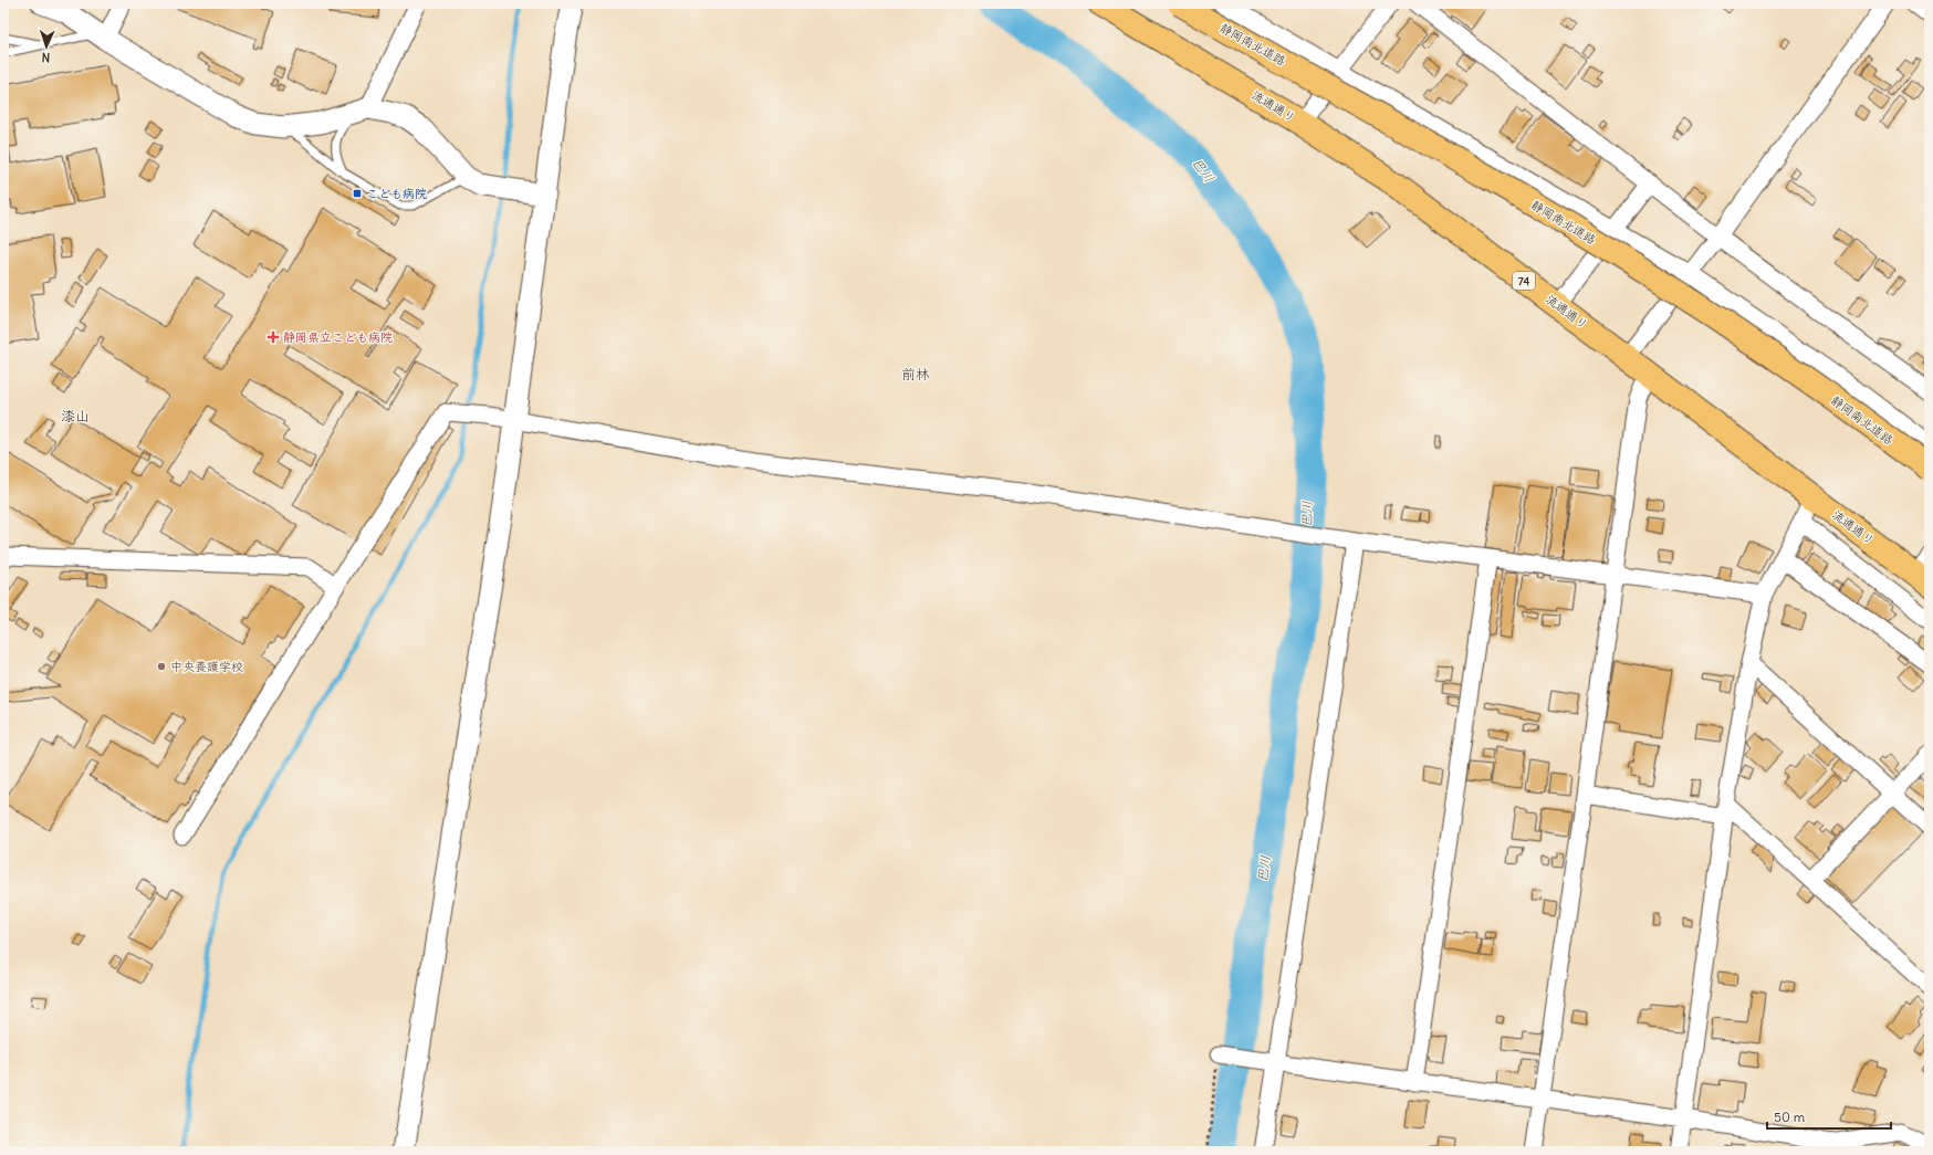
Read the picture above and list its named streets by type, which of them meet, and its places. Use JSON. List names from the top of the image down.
{
  "streets": {
    "main road": ["静岡南北道路", "流通通り", "74"]
  },
  "districts": ["前林", "漆山"],
  "water": ["巴川"],
  "places": {
    "transit": ["こども病院"],
    "health": ["静岡県立こども病院"],
    "other": ["中央養護学校"]
  },
  "scale_bar": "50 m",
  "north": "bottom"
}
